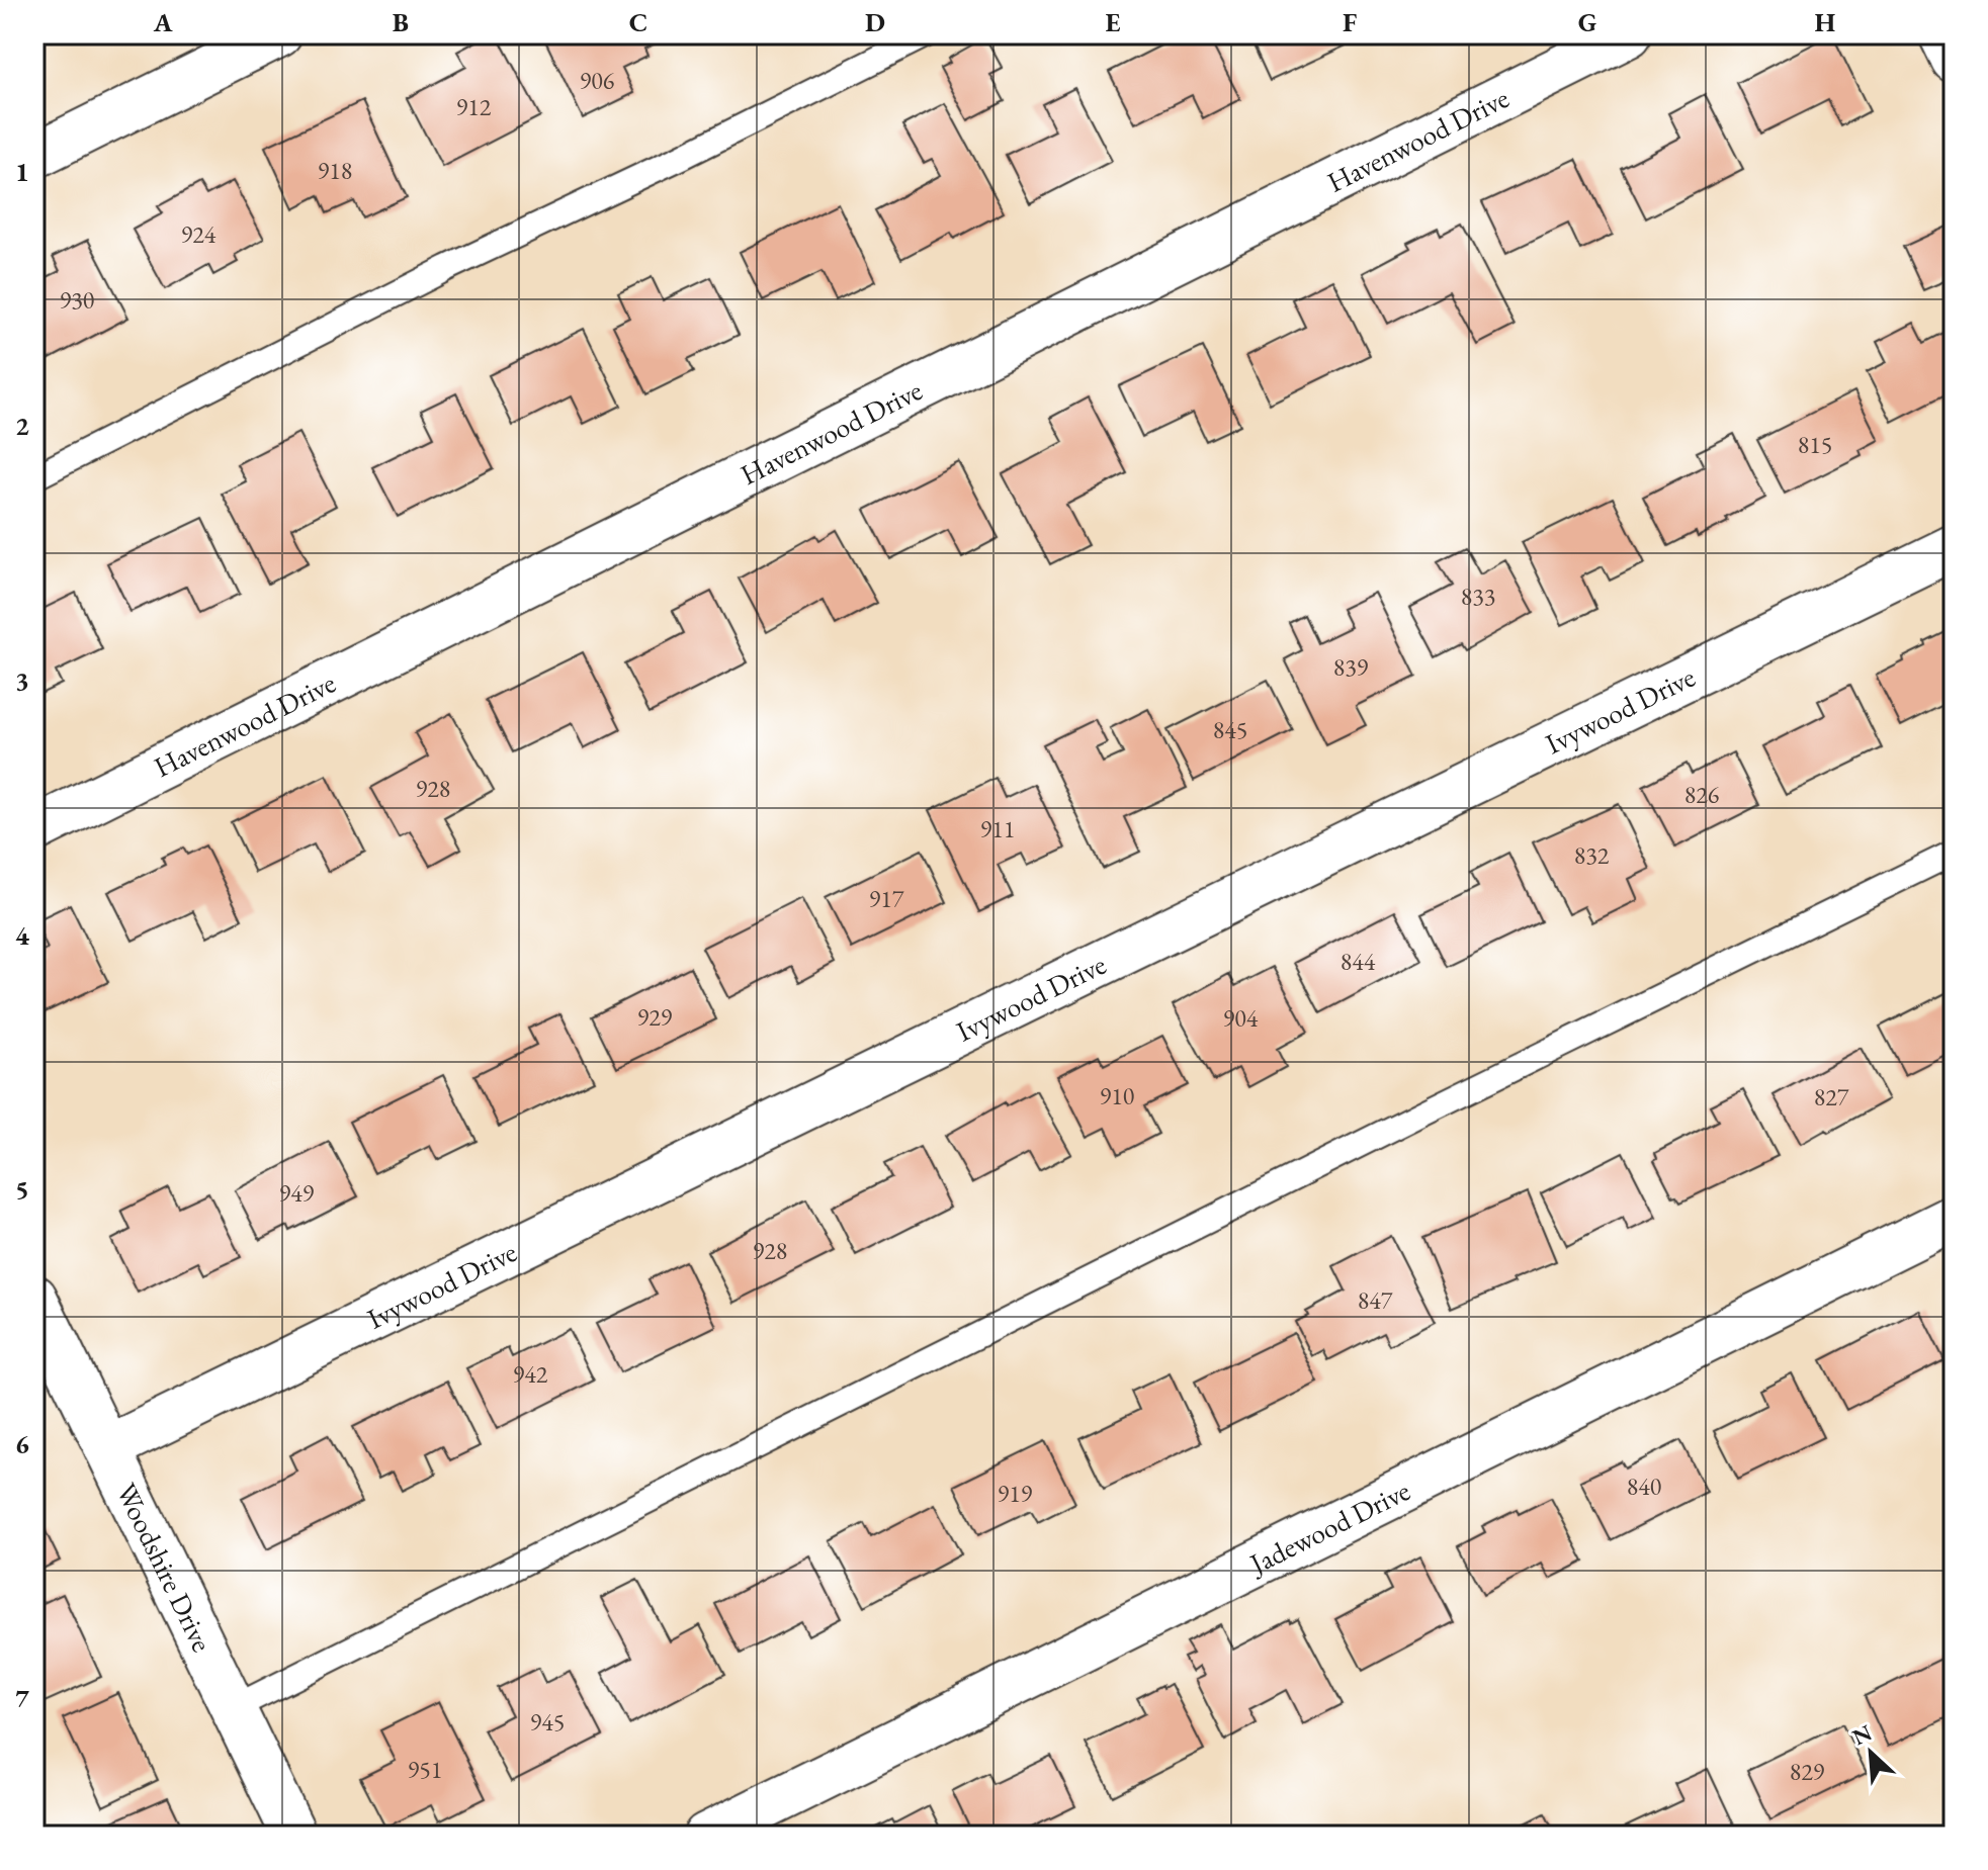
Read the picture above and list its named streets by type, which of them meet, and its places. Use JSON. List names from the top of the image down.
{
  "streets": {
    "street": [
      "Havenwood Drive",
      "Ivywood Drive",
      "Jadewood Drive",
      "Woodshire Drive"
    ]
  },
  "crossings": [
    ["Ivywood Drive", "Woodshire Drive"]
  ],
  "house_numbers": [
    "906",
    "912",
    "918",
    "924",
    "930",
    "815",
    "833",
    "839",
    "845",
    "928",
    "826",
    "911",
    "832",
    "917",
    "844",
    "929",
    "904",
    "910",
    "827",
    "949",
    "928",
    "847",
    "942",
    "840",
    "919",
    "945",
    "951",
    "829"
  ],
  "north": "top left",
  "grid": {
    "columns": [
      "A",
      "B",
      "C",
      "D",
      "E",
      "F",
      "G",
      "H"
    ],
    "rows": [
      "1",
      "2",
      "3",
      "4",
      "5",
      "6",
      "7"
    ]
  }
}
